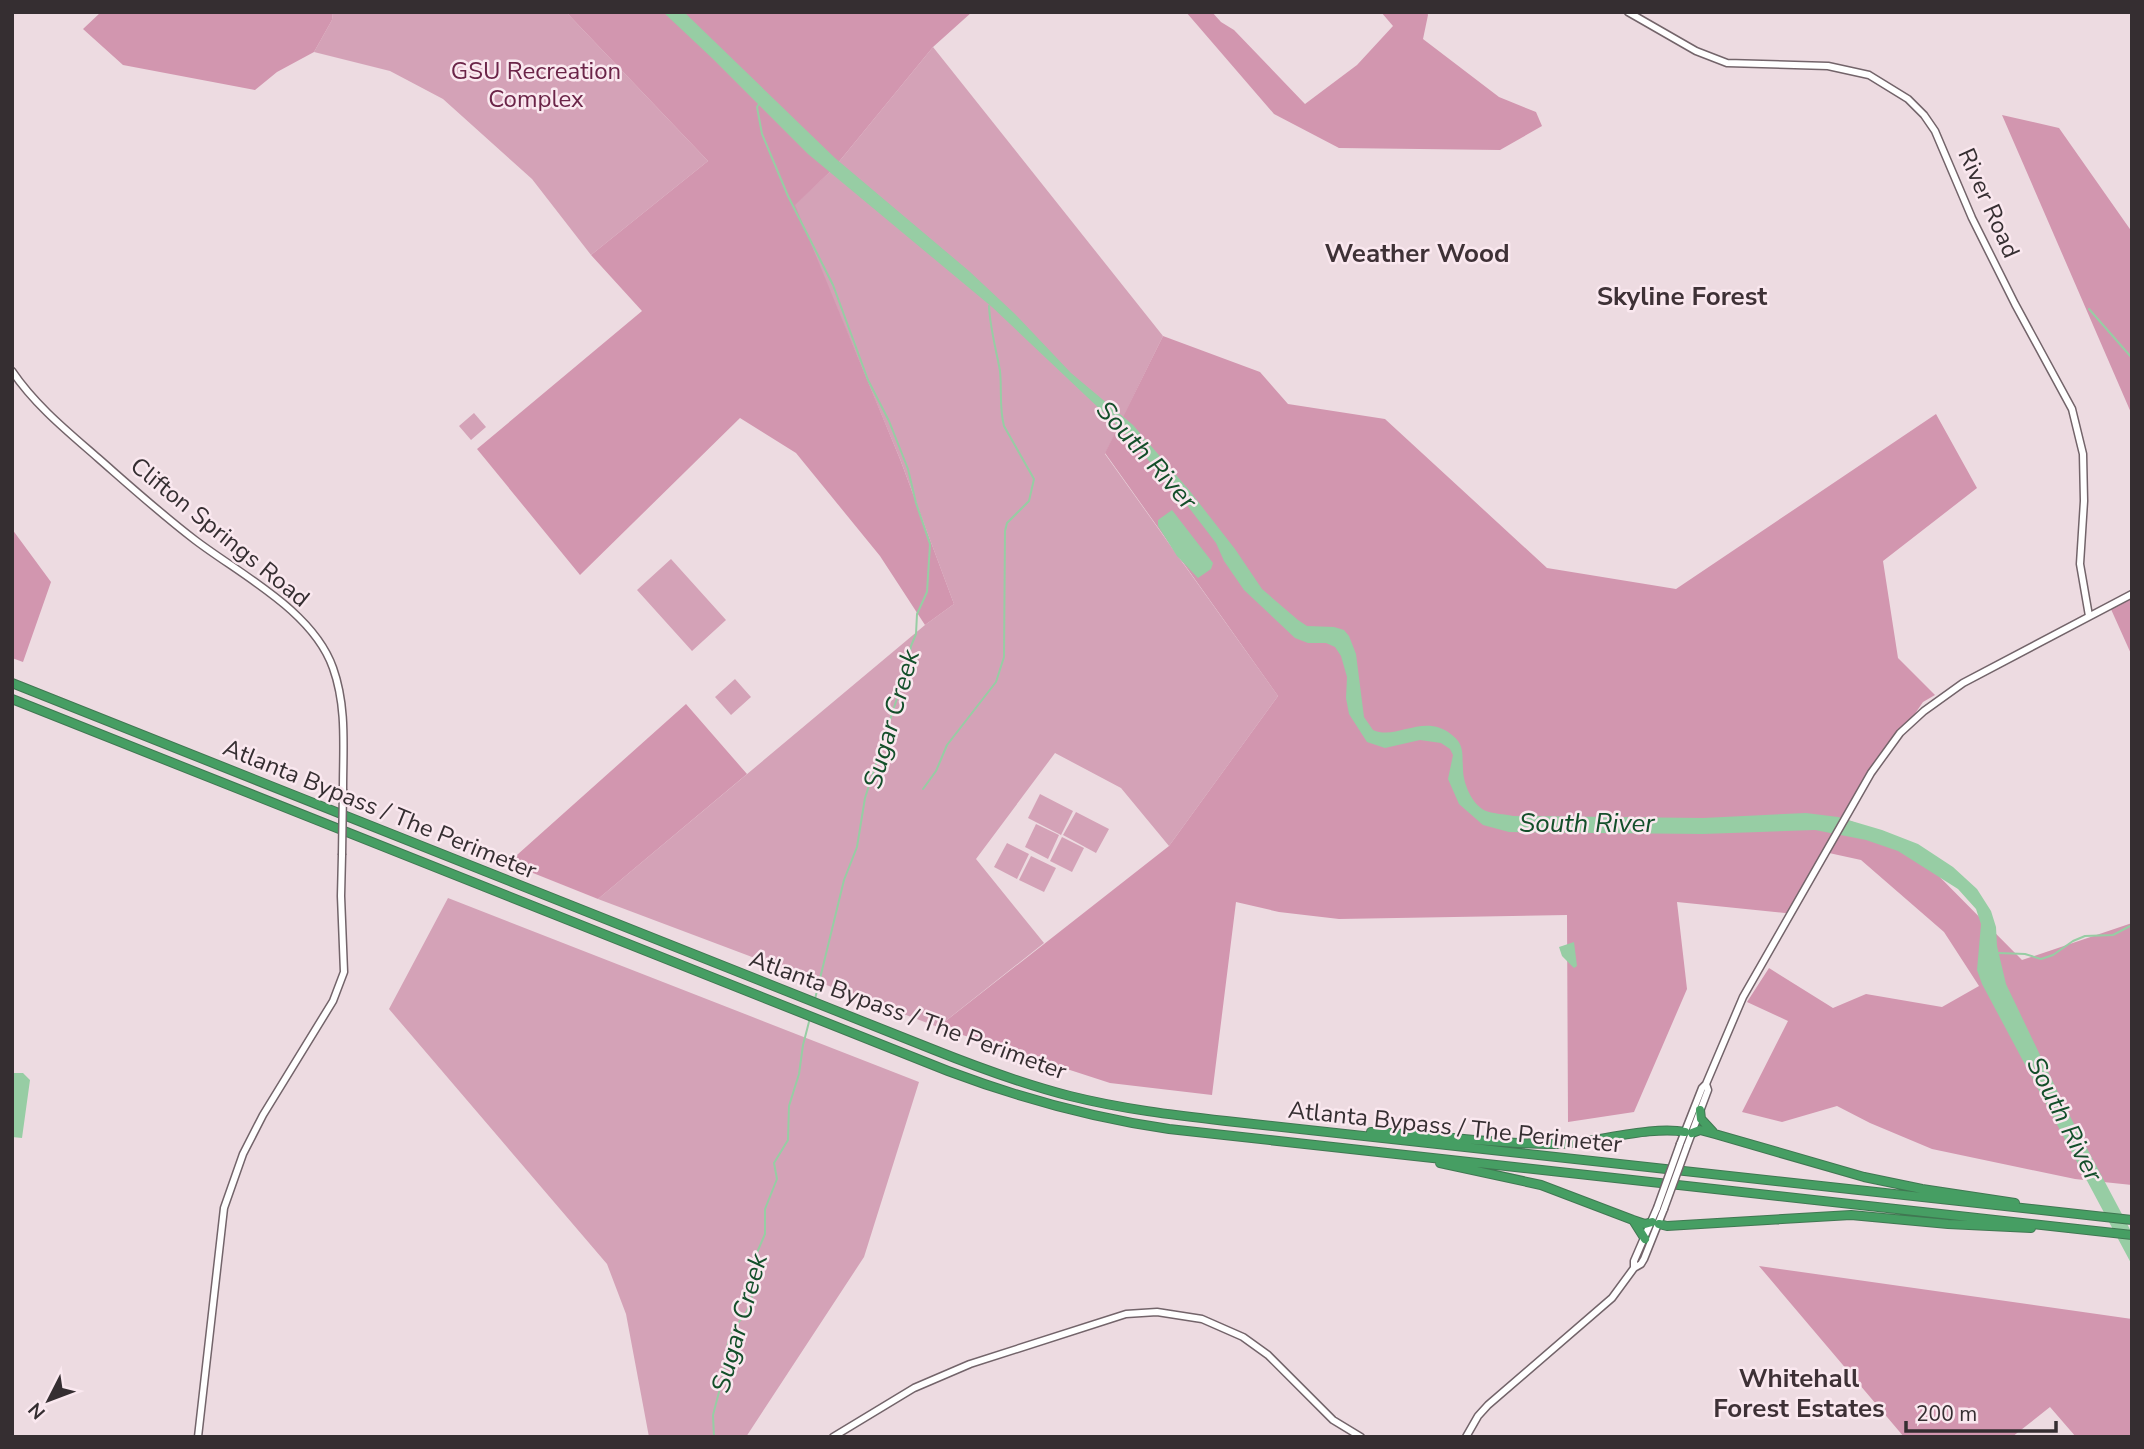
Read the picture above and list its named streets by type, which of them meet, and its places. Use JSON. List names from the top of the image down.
{
  "streets": {
    "highway": ["Atlanta Bypass / The Perimeter"],
    "street": ["River Road", "Clifton Springs Road"]
  },
  "districts": ["Weather Wood", "Skyline Forest", "Whitehall Forest Estates"],
  "water": ["South River", "Sugar Creek"],
  "parks": ["GSU Recreation Complex"],
  "scale_bar": "200 m",
  "north": "bottom left"
}
